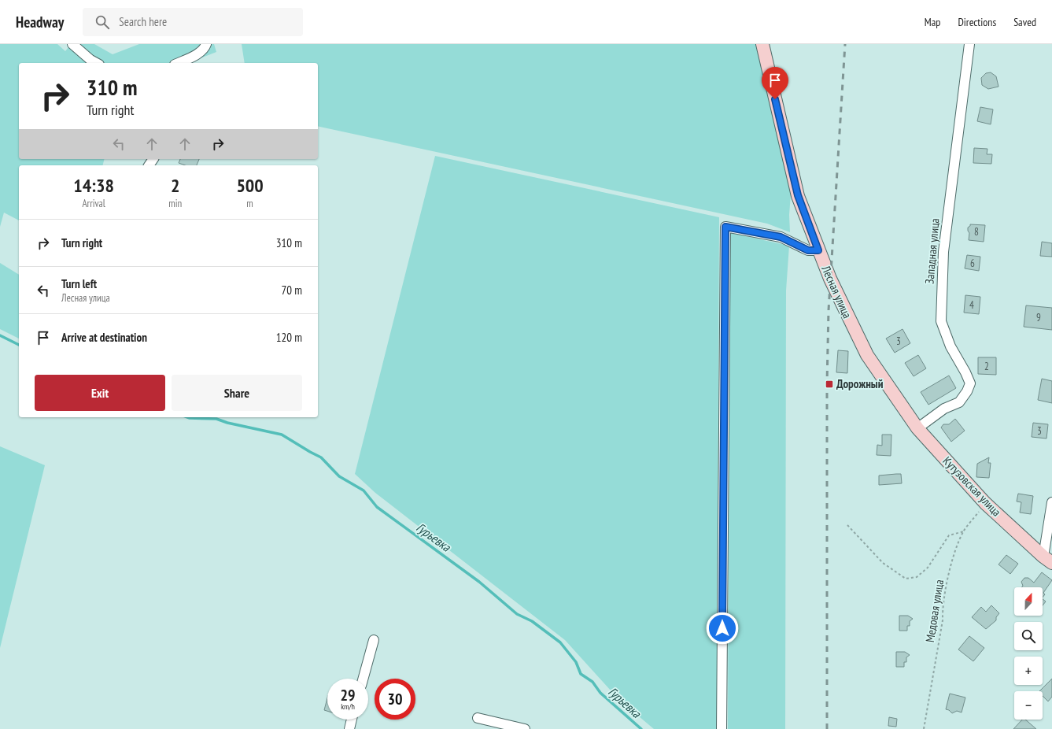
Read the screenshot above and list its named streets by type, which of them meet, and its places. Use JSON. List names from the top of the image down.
{
  "streets": {
    "street": ["Западная улица", "Лесная улица", "Кутузовская улица"],
    "path": ["Медовая улица"]
  },
  "crossings": [
    ["Западная улица", "Кутузовская улица"],
    ["Лесная улица", "Кутузовская улица"],
    ["Кутузовская улица", "Медовая улица"]
  ],
  "water": ["Гурьевка"],
  "places": {
    "transit": ["Дорожный"]
  },
  "house_numbers": [
    "8",
    "6",
    "4",
    "9",
    "3",
    "2",
    "3"
  ],
  "north": "top",
  "page": {
    "header": "Headway",
    "search": "Search here",
    "nav": ["Map", "Directions", "Saved"],
    "turn": ["310 m", "Turn right"],
    "eta": [
      "14:38",
      "Arrival",
      "2",
      "min",
      "500",
      "m"
    ],
    "list": [
      {
        "name": "Turn right",
        "value": "310 m"
      },
      {
        "name": "Turn left",
        "note": "Лесная улица",
        "value": "70 m"
      },
      {
        "name": "Arrive at destination",
        "value": "120 m"
      }
    ],
    "buttons": ["Exit", "Share"],
    "map_buttons": ["+", "−"],
    "speed": "29 km/h",
    "limit": "30"
  }
}
